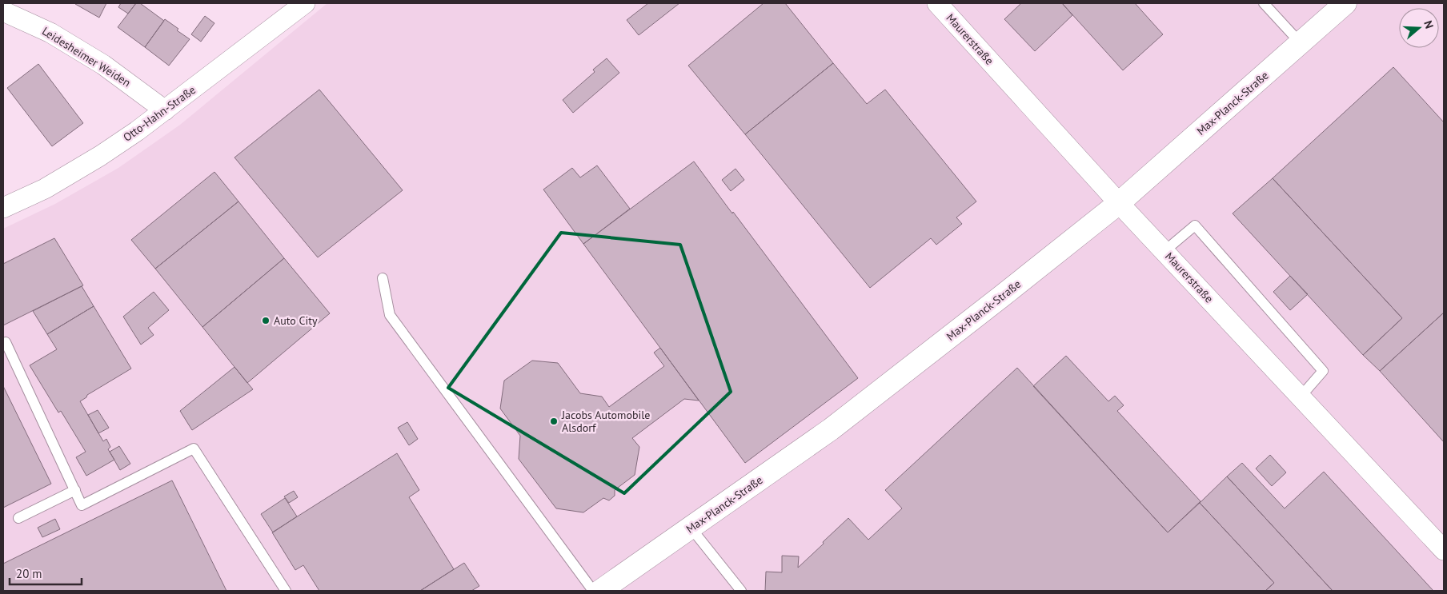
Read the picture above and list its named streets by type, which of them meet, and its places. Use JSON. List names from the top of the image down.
{
  "streets": {
    "street": [
      "Maurerstraße",
      "Leidesheimer Weiden",
      "Max-Planck-Straße",
      "Otto-Hahn-Straße"
    ]
  },
  "crossings": [
    ["Maurerstraße", "Max-Planck-Straße"],
    ["Leidesheimer Weiden", "Otto-Hahn-Straße"]
  ],
  "places": ["Auto City", "Jacobs Automobile Alsdorf"],
  "scale_bar": "20 m",
  "north": "right"
}
